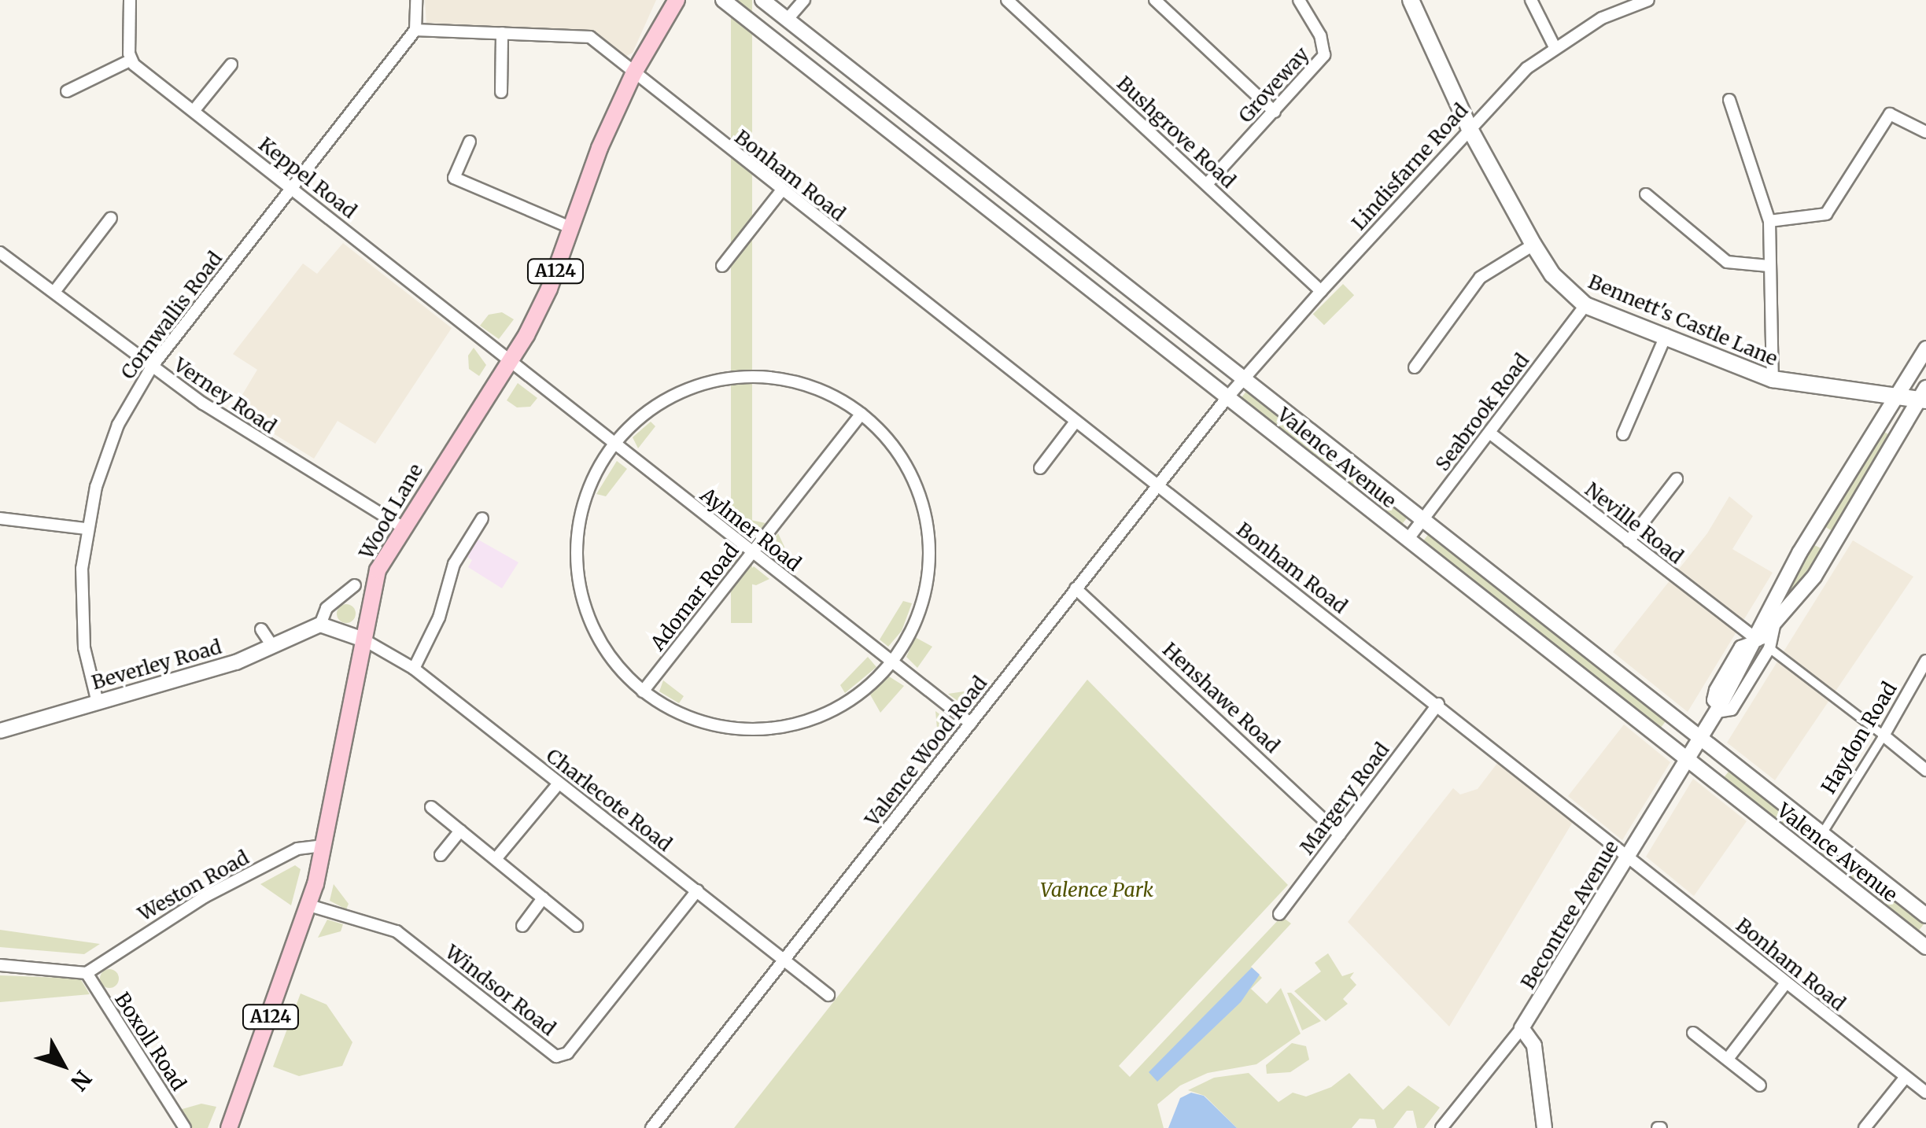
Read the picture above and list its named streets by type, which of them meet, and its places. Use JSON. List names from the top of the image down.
{
  "streets": {
    "main road": ["A124", "Bennett's Castle Lane", "Wood Lane"],
    "street": [
      "Groveway",
      "Bushgrove Road",
      "Lindisfarne Road",
      "Bonham Road",
      "Keppel Road",
      "Cornwallis Road",
      "Verney Road",
      "Seabrook Road",
      "Valence Avenue",
      "Neville Road",
      "Aylmer Road",
      "Adomar Road",
      "Beverley Road",
      "Henshawe Road",
      "Haydon Road",
      "Valence Wood Road",
      "Margery Road",
      "Charlecote Road",
      "Weston Road",
      "Becontree Avenue",
      "Windsor Road",
      "Boxoll Road"
    ]
  },
  "crossings": [
    ["Groveway", "Bushgrove Road"],
    ["Bushgrove Road", "Lindisfarne Road"],
    ["Lindisfarne Road", "Bennett's Castle Lane"],
    ["Lindisfarne Road", "Valence Avenue"],
    ["Lindisfarne Road", "Valence Wood Road"],
    ["Bonham Road", "Cornwallis Road"],
    ["Bonham Road", "Wood Lane"],
    ["Bonham Road", "Valence Wood Road"],
    ["Bonham Road", "Margery Road"],
    ["Bonham Road", "Becontree Avenue"],
    ["Keppel Road", "Cornwallis Road"],
    ["Keppel Road", "Wood Lane"],
    ["Keppel Road", "Aylmer Road"],
    ["Cornwallis Road", "Verney Road"],
    ["Cornwallis Road", "Beverley Road"],
    ["Bennett's Castle Lane", "Seabrook Road"],
    ["Bennett's Castle Lane", "Becontree Avenue"],
    ["Verney Road", "Wood Lane"],
    ["Seabrook Road", "Valence Avenue"],
    ["Seabrook Road", "Neville Road"],
    ["Valence Avenue", "Haydon Road"],
    ["Valence Avenue", "Valence Wood Road"],
    ["Valence Avenue", "Becontree Avenue"],
    ["Wood Lane", "Aylmer Road"],
    ["Wood Lane", "Charlecote Road"],
    ["Wood Lane", "Weston Road"],
    ["Wood Lane", "Windsor Road"],
    ["Neville Road", "Becontree Avenue"],
    ["Aylmer Road", "Adomar Road"],
    ["Aylmer Road", "Valence Wood Road"],
    ["Henshawe Road", "Valence Wood Road"],
    ["Henshawe Road", "Margery Road"],
    ["Valence Wood Road", "Charlecote Road"],
    ["Charlecote Road", "Windsor Road"],
    ["Weston Road", "Boxoll Road"]
  ],
  "parks": ["Valence Park"],
  "north": "bottom right"
}
